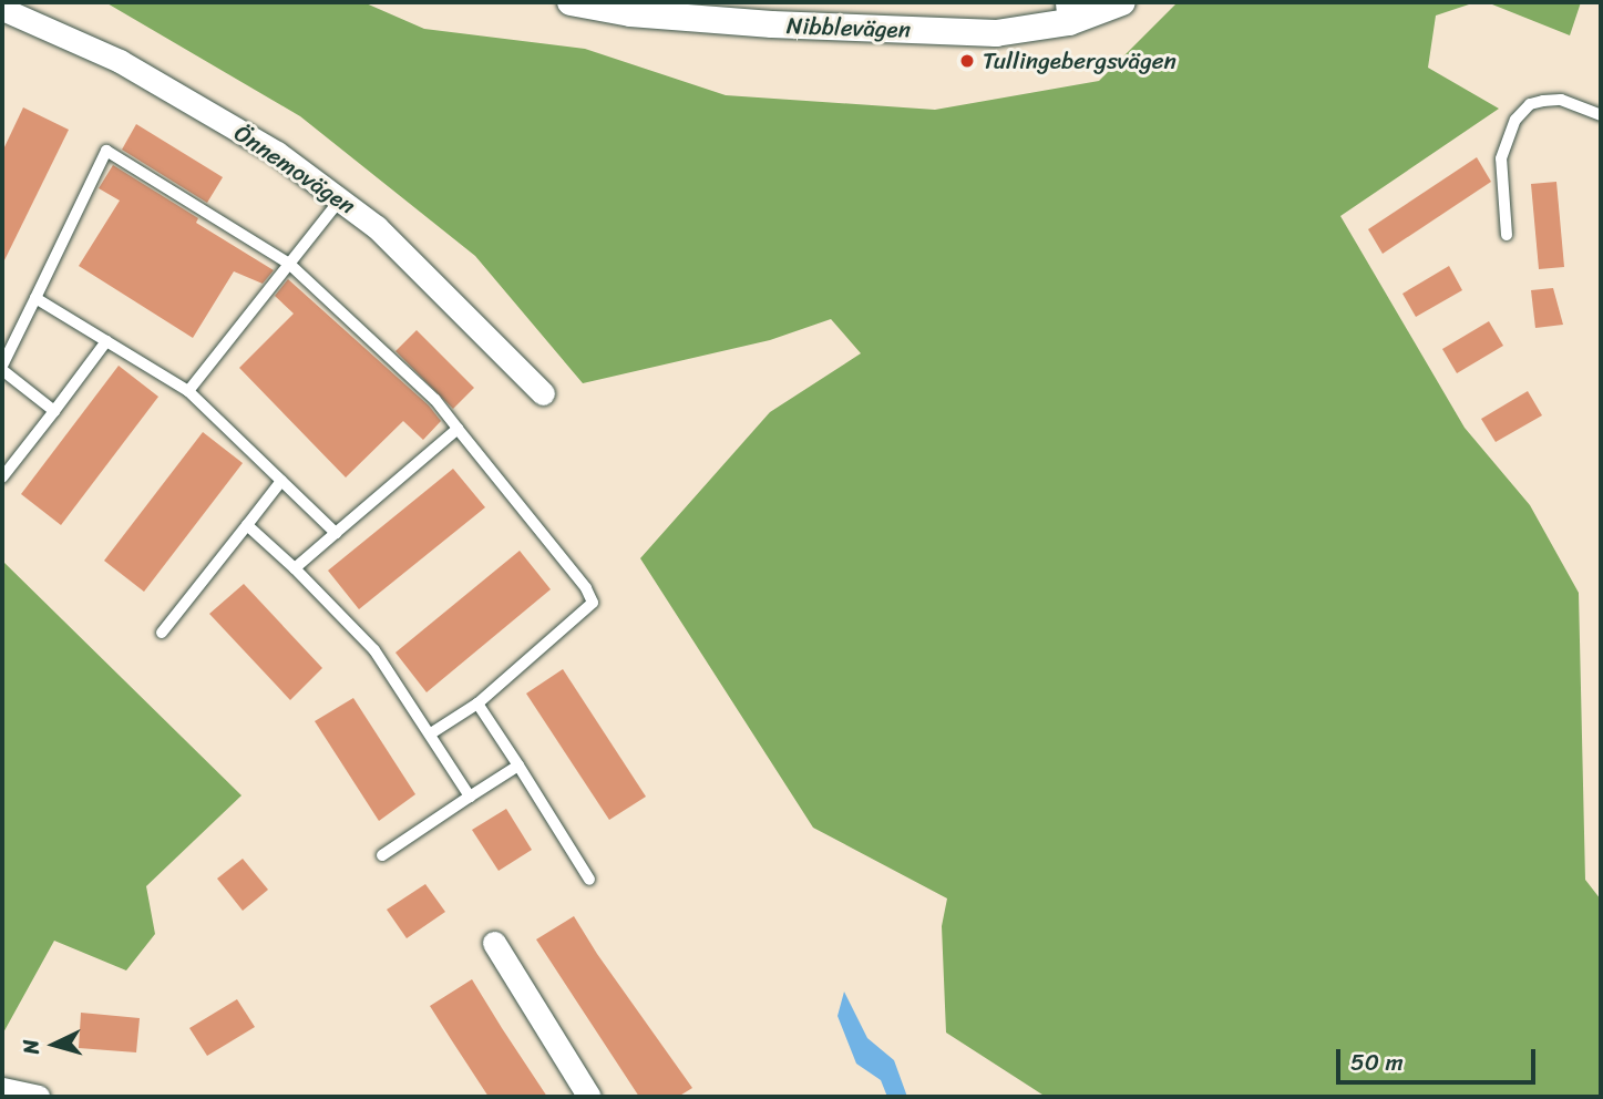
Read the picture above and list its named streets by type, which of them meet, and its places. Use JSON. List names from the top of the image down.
{
  "streets": {
    "street": ["Nibblevägen", "Önnemovägen"]
  },
  "places": ["Tullingebergsvägen"],
  "scale_bar": "50 m",
  "north": "left"
}
